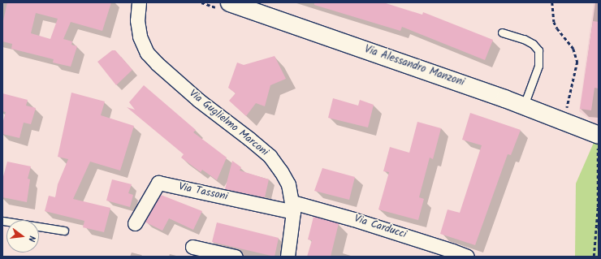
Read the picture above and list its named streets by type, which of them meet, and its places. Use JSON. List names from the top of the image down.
{
  "streets": {
    "street": [
      "Via Alessandro Manzoni",
      "Via Guglielmo Marconi",
      "Via Tassoni",
      "Via Carducci"
    ]
  },
  "crossings": [
    ["Via Guglielmo Marconi", "Via Tassoni"],
    ["Via Guglielmo Marconi", "Via Carducci"],
    ["Via Tassoni", "Via Carducci"]
  ],
  "north": "right"
}
